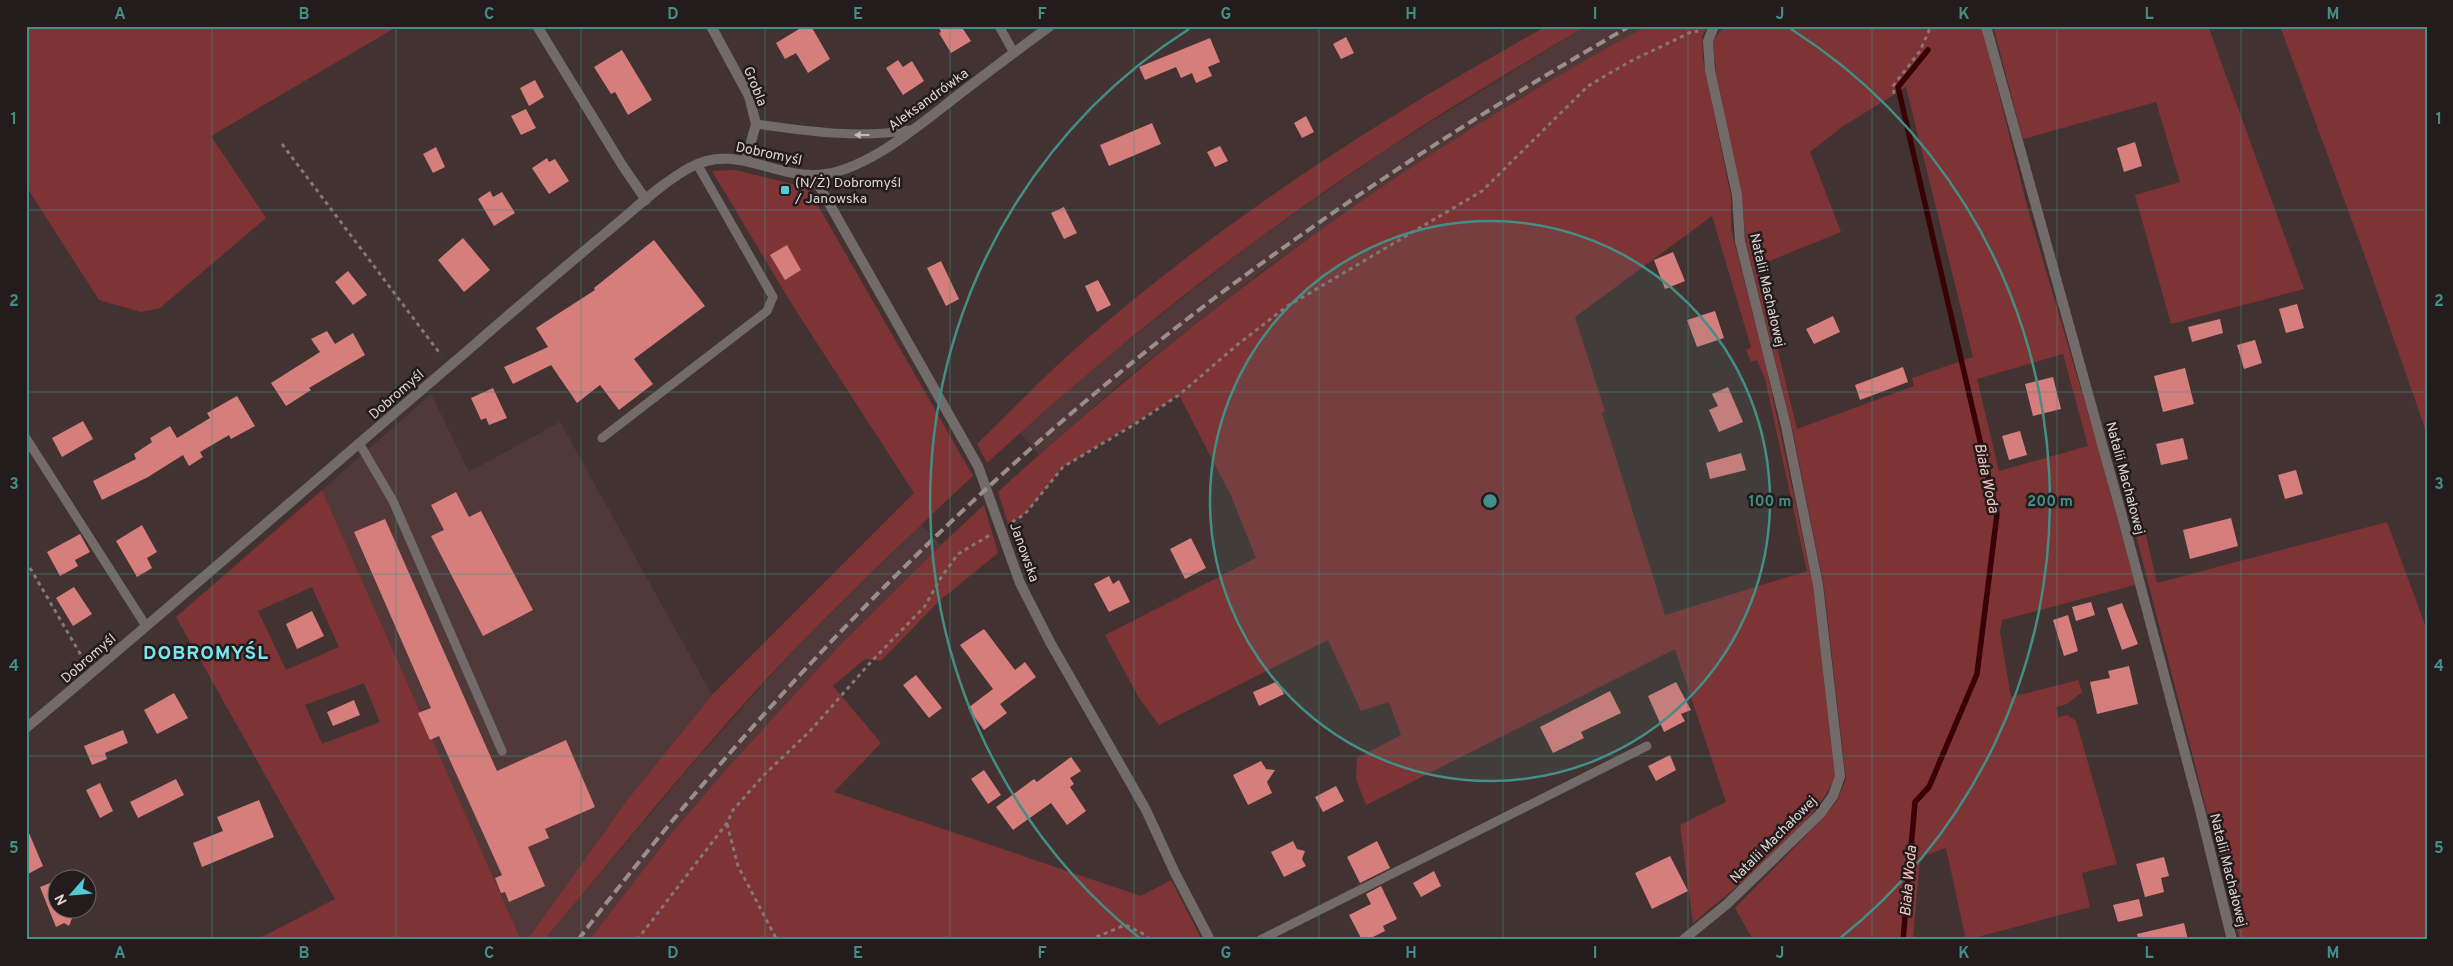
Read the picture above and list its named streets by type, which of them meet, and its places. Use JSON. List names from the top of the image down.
{
  "streets": {
    "street": [
      "Grobla",
      "Aleksandrówka",
      "Dobromyśl",
      "Natalii Machałowej",
      "Janowska"
    ]
  },
  "crossings": [
    ["Grobla", "Dobromyśl"],
    ["Aleksandrówka", "Dobromyśl"],
    ["Aleksandrówka", "Janowska"],
    ["Dobromyśl", "Janowska"]
  ],
  "districts": ["DOBROMYŚL"],
  "water": ["Biała Woda"],
  "places": {
    "transit": ["(N/Ż) Dobromyśl / Janowska"]
  },
  "north": "bottom left",
  "grid": {
    "columns": [
      "A",
      "B",
      "C",
      "D",
      "E",
      "F",
      "G",
      "H",
      "I",
      "J",
      "K",
      "L",
      "M"
    ],
    "rows": [
      "1",
      "2",
      "3",
      "4",
      "5"
    ]
  },
  "rings": ["100 m", "200 m"]
}
